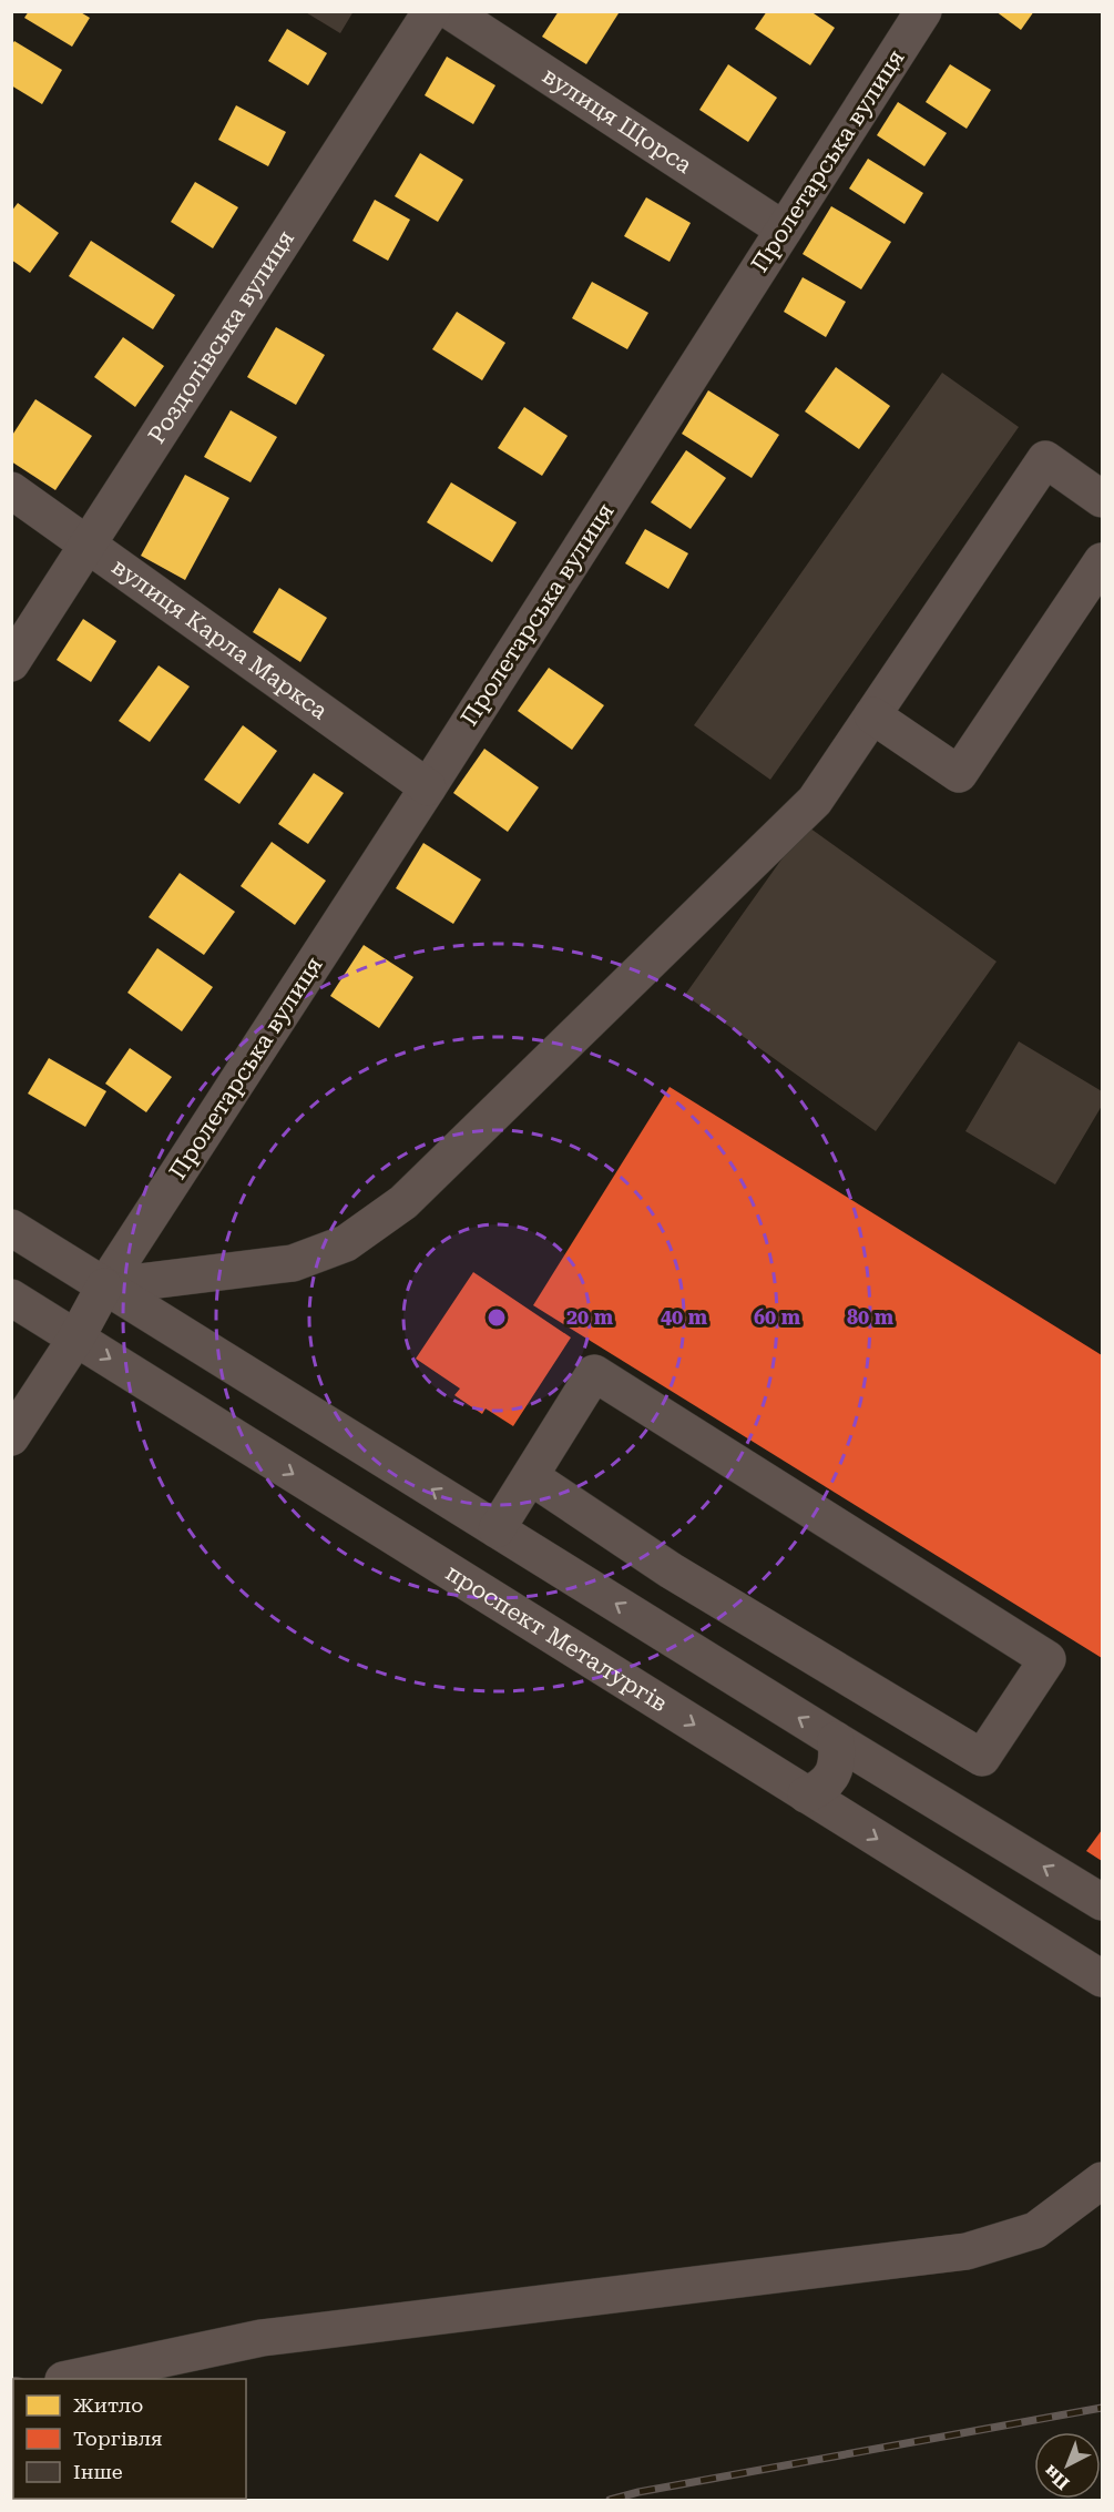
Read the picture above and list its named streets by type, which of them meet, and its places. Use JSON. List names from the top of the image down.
{
  "streets": {
    "street": [
      "вулиця Щорса",
      "Пролетарська вулиця",
      "Роздолівська вулиця",
      "вулиця Карла Маркса",
      "проспект Металургів"
    ]
  },
  "crossings": [
    ["вулиця Щорса", "Пролетарська вулиця"],
    ["Пролетарська вулиця", "вулиця Карла Маркса"],
    ["Пролетарська вулиця", "проспект Металургів"],
    ["Роздолівська вулиця", "вулиця Карла Маркса"]
  ],
  "legend": ["Житло", "Торгівля", "Інше"],
  "north": "bottom left",
  "rings": [
    "20 m",
    "40 m",
    "60 m",
    "80 m"
  ]
}
